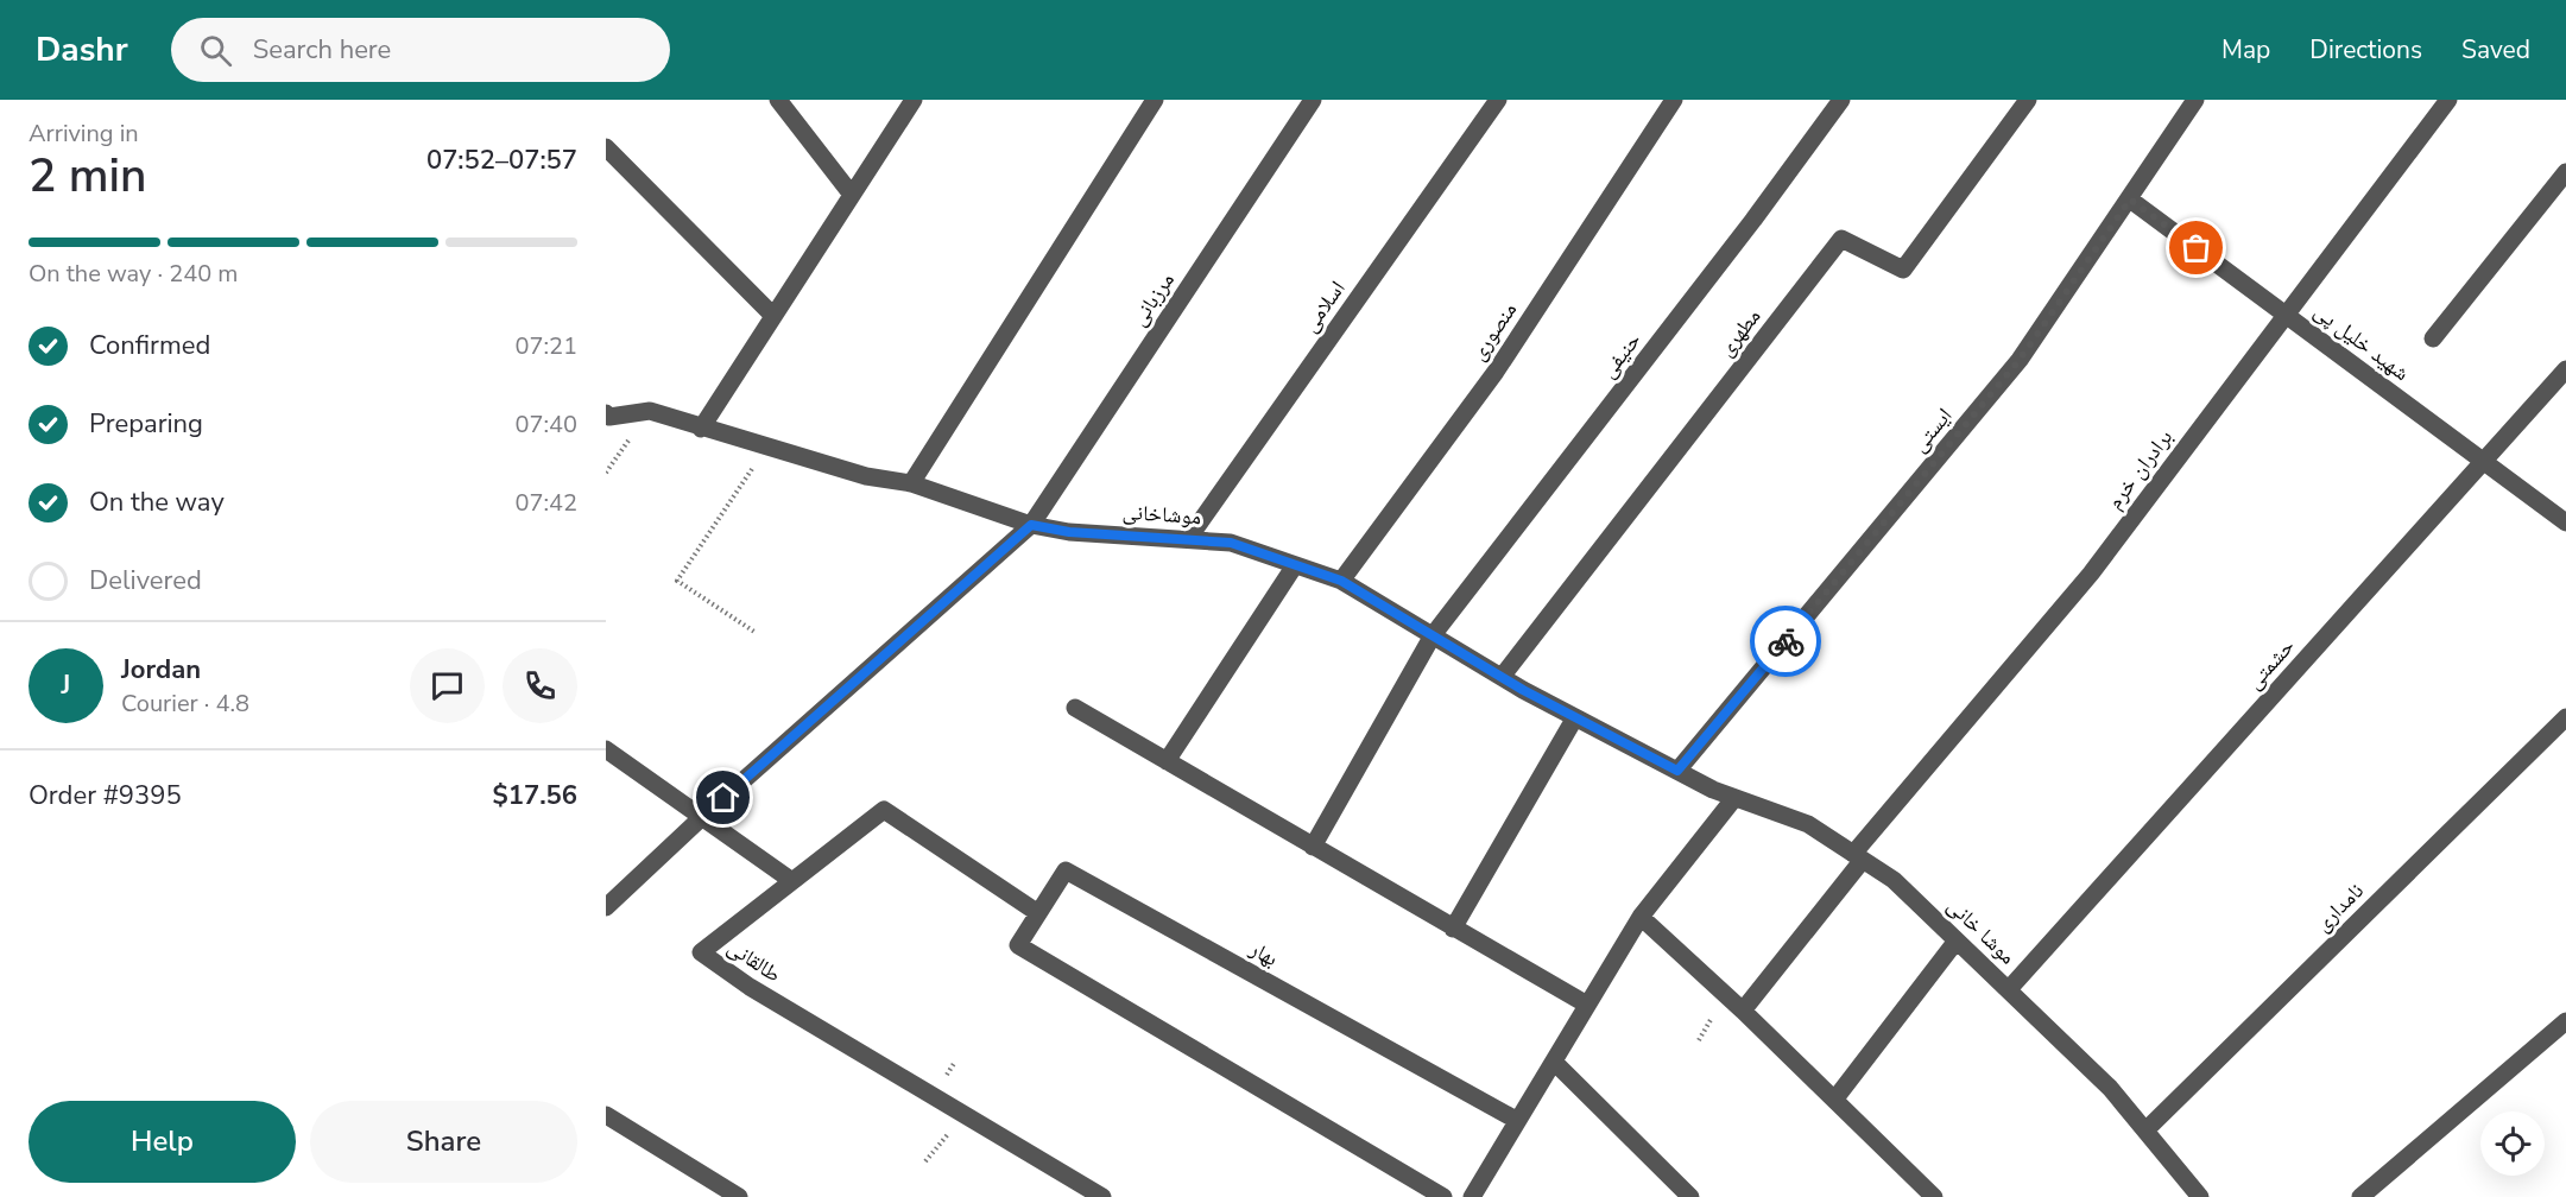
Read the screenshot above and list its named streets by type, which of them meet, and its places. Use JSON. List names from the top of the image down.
{
  "streets": {
    "street": [
      "مرزبانی",
      "اسلامی",
      "منصوری",
      "مطهری",
      "شهید خلیل پی",
      "حنیفی",
      "ایستی",
      "برادران خرم",
      "موشاخانی",
      "حشمتی",
      "نامداری",
      "موشا خانی",
      "بهار",
      "طالقانی"
    ]
  },
  "crossings": [
    ["مرزبانی", "موشاخانی"],
    ["اسلامی", "موشاخانی"],
    ["منصوری", "موشاخانی"],
    ["مطهری", "موشاخانی"],
    ["شهید خلیل پی", "ایستی"],
    ["شهید خلیل پی", "برادران خرم"],
    ["شهید خلیل پی", "حشمتی"],
    ["حنیفی", "موشاخانی"],
    ["ایستی", "موشاخانی"],
    ["ایستی", "موشا خانی"],
    ["برادران خرم", "موشا خانی"],
    ["موشاخانی", "موشا خانی"],
    ["حشمتی", "موشا خانی"],
    ["نامداری", "موشا خانی"],
    ["بهار", "طالقانی"]
  ],
  "page": {
    "header": "Dashr",
    "search": "Search here",
    "nav": ["Map", "Directions", "Saved"],
    "heading": ["2 min", "Arriving in", "07:52–07:57"],
    "panel": [
      "Jordan",
      "Courier · 4.8",
      "Order #9395",
      "$17.56"
    ],
    "bar": "On the way · 240 m",
    "list": [
      ["Confirmed", "07:21"],
      ["Preparing", "07:40"],
      ["On the way", "07:42"],
      "Delivered"
    ],
    "round": "J",
    "buttons": ["Help", "Share"]
  }
}
